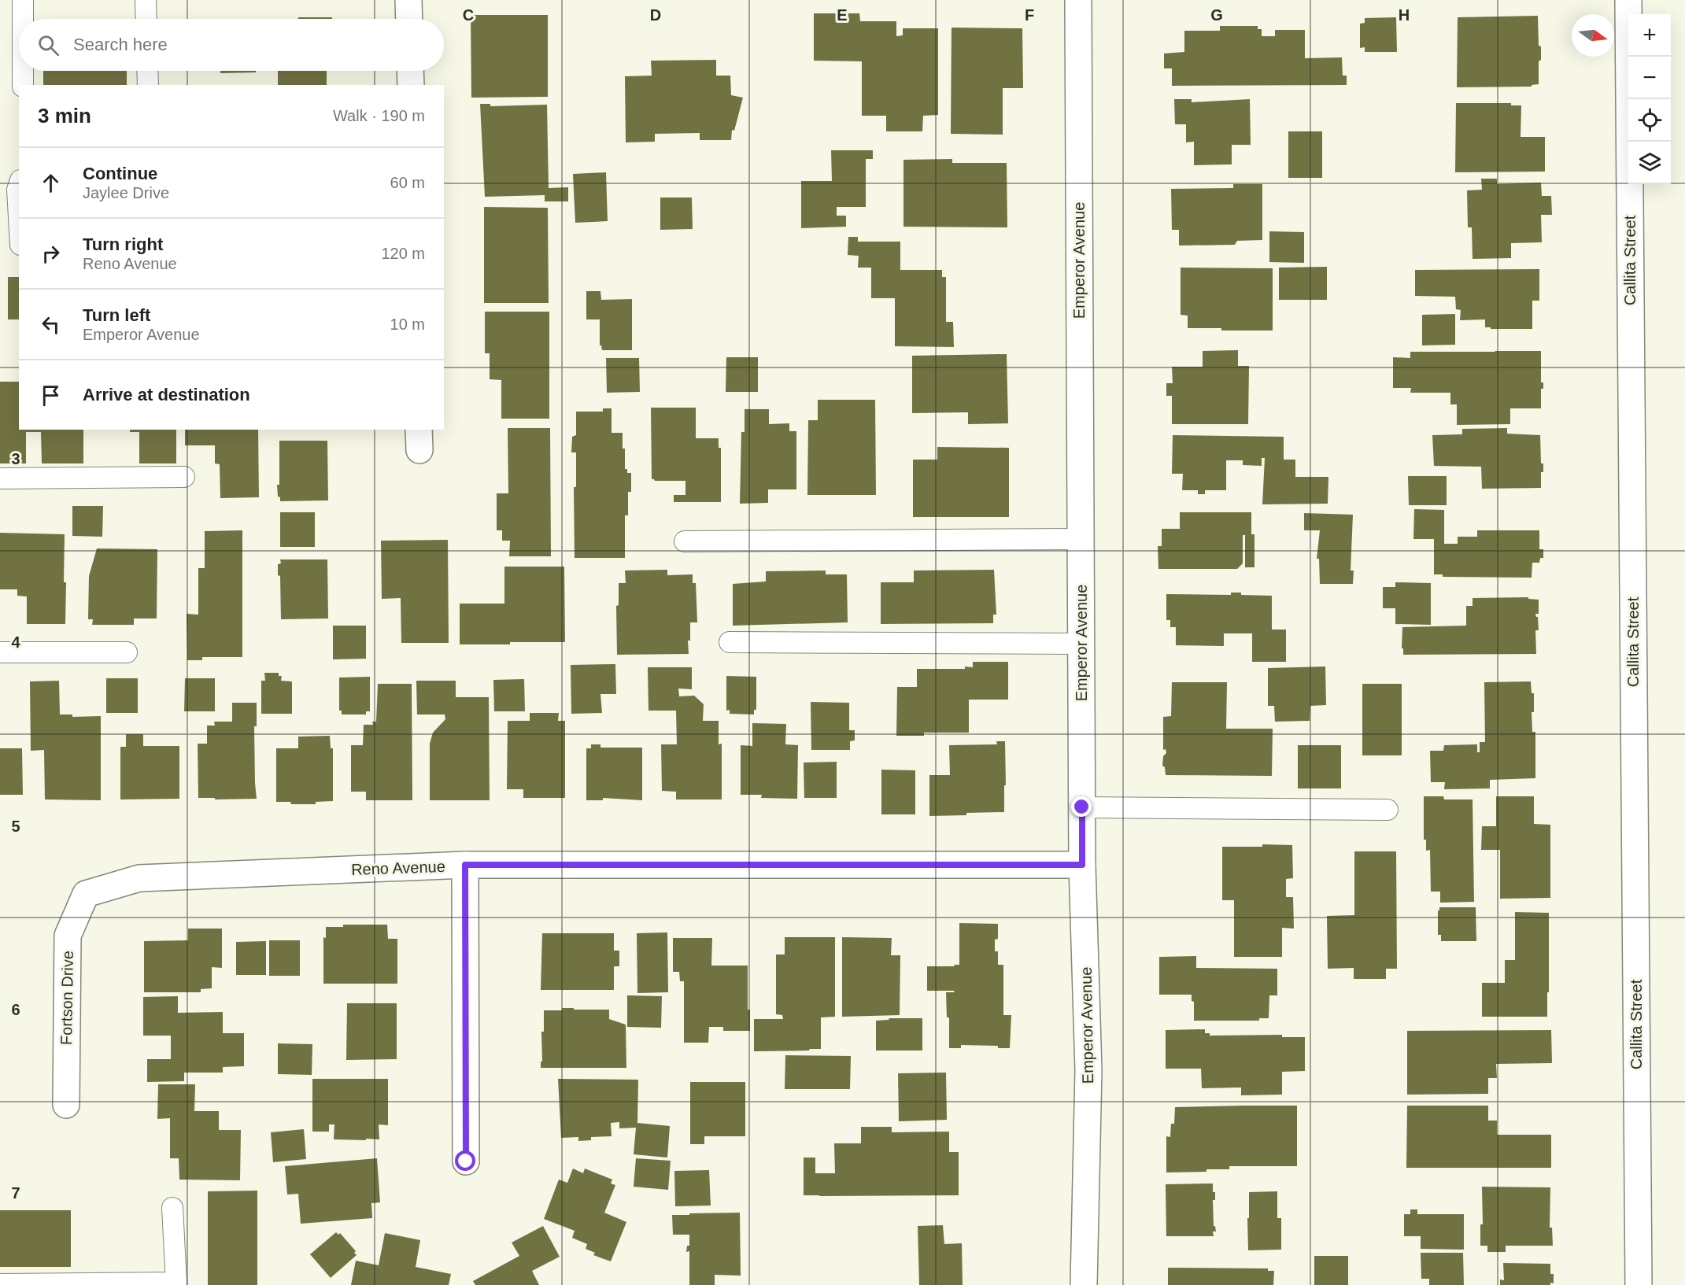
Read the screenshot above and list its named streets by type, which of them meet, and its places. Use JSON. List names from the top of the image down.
{
  "streets": {
    "street": [
      "Emperor Avenue",
      "Callita Street",
      "Reno Avenue",
      "Fortson Drive"
    ]
  },
  "crossings": [
    ["Emperor Avenue", "Reno Avenue"],
    ["Reno Avenue", "Fortson Drive"]
  ],
  "north": "right",
  "page": {
    "map_buttons": ["+", "−"],
    "search": "Search here",
    "heading": ["3 min", "Walk · 190 m"],
    "list": [
      ["Continue", "Jaylee Drive", "60 m"],
      ["Turn right", "Reno Avenue", "120 m"],
      ["Turn left", "Emperor Avenue", "10 m"],
      "Arrive at destination"
    ]
  },
  "grid": {
    "columns": [
      "C",
      "D",
      "E",
      "F",
      "G",
      "H"
    ],
    "rows": [
      "3",
      "4",
      "5",
      "6",
      "7"
    ]
  }
}
